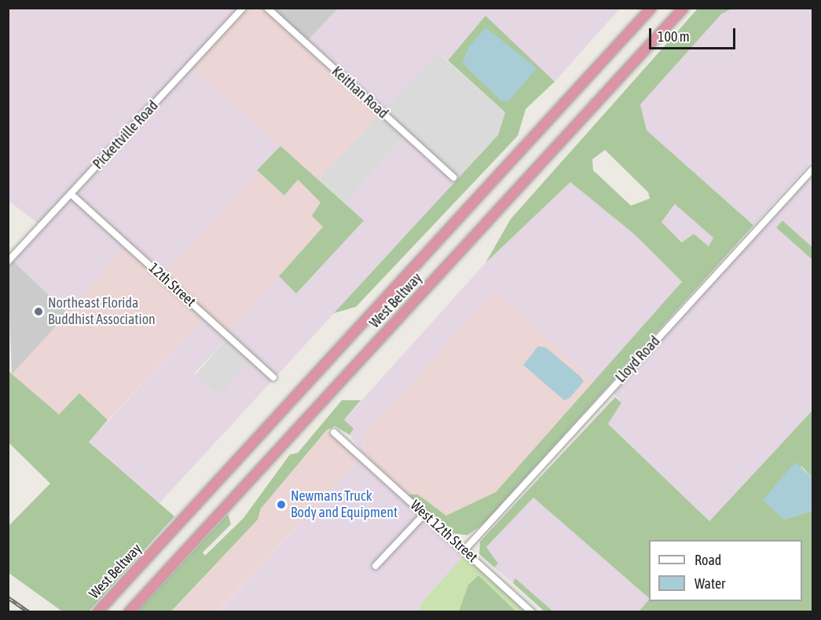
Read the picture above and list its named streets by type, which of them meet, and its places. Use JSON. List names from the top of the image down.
{
  "streets": {
    "highway": ["West Beltway"],
    "street": [
      "Keithan Road",
      "Pickettville Road",
      "12th Street",
      "Lloyd Road",
      "West 12th Street"
    ]
  },
  "crossings": [
    ["Pickettville Road", "12th Street"],
    ["Lloyd Road", "West 12th Street"]
  ],
  "places": ["Northeast Florida Buddhist Association", "Newmans Truck Body and Equipment"],
  "legend": ["Road", "Water"],
  "scale_bar": "100 m"
}
